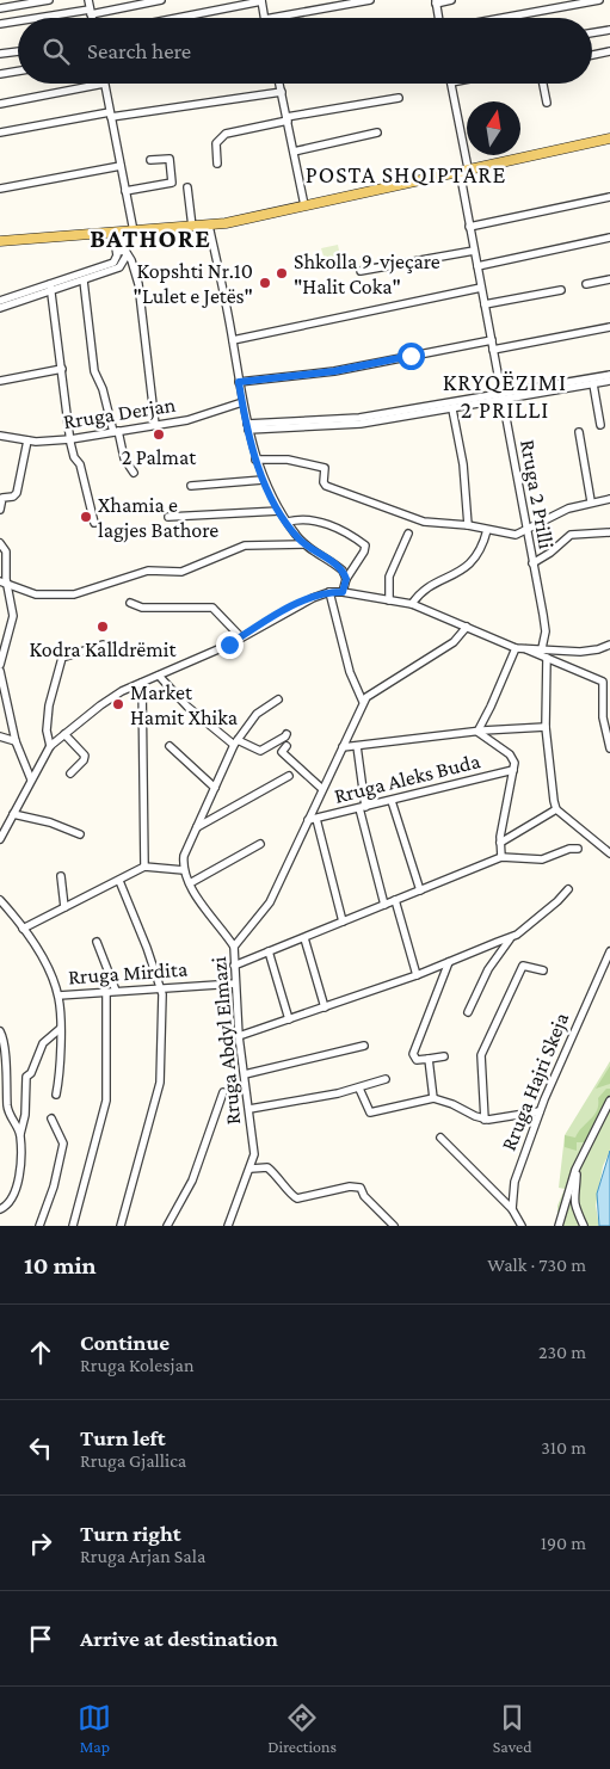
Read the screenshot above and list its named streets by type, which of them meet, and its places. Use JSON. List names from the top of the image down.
{
  "streets": {
    "street": [
      "Rruga Derjan",
      "Rruga 2 Prilli",
      "Rruga Aleks Buda",
      "Rruga Mirdita",
      "Rruga Abdyl Elmazi",
      "Rruga Hajri Skeja"
    ]
  },
  "crossings": [
    ["Rruga Aleks Buda", "Rruga Abdyl Elmazi"],
    ["Rruga Mirdita", "Rruga Abdyl Elmazi"]
  ],
  "districts": ["POSTA SHQIPTARE", "BATHORE", "KRYQËZIMI 2 PRILLI"],
  "places": [
    "Shkolla 9-vjeçare \"Halit Coka\"",
    "Kopshti Nr.10 \"Lulet e Jetës\"",
    "2 Palmat",
    "Xhamia e lagjes Bathore",
    "Kodra Kalldrëmit",
    "Market Hamit Xhika"
  ],
  "north": "top",
  "page": {
    "search": "Search here",
    "heading": ["10 min", "Walk · 730 m"],
    "list": [
      ["Continue", "Rruga Kolesjan", "230 m"],
      ["Turn left", "Rruga Gjallica", "310 m"],
      ["Turn right", "Rruga Arjan Sala", "190 m"],
      "Arrive at destination"
    ],
    "nav": ["Map", "Directions", "Saved"]
  }
}
